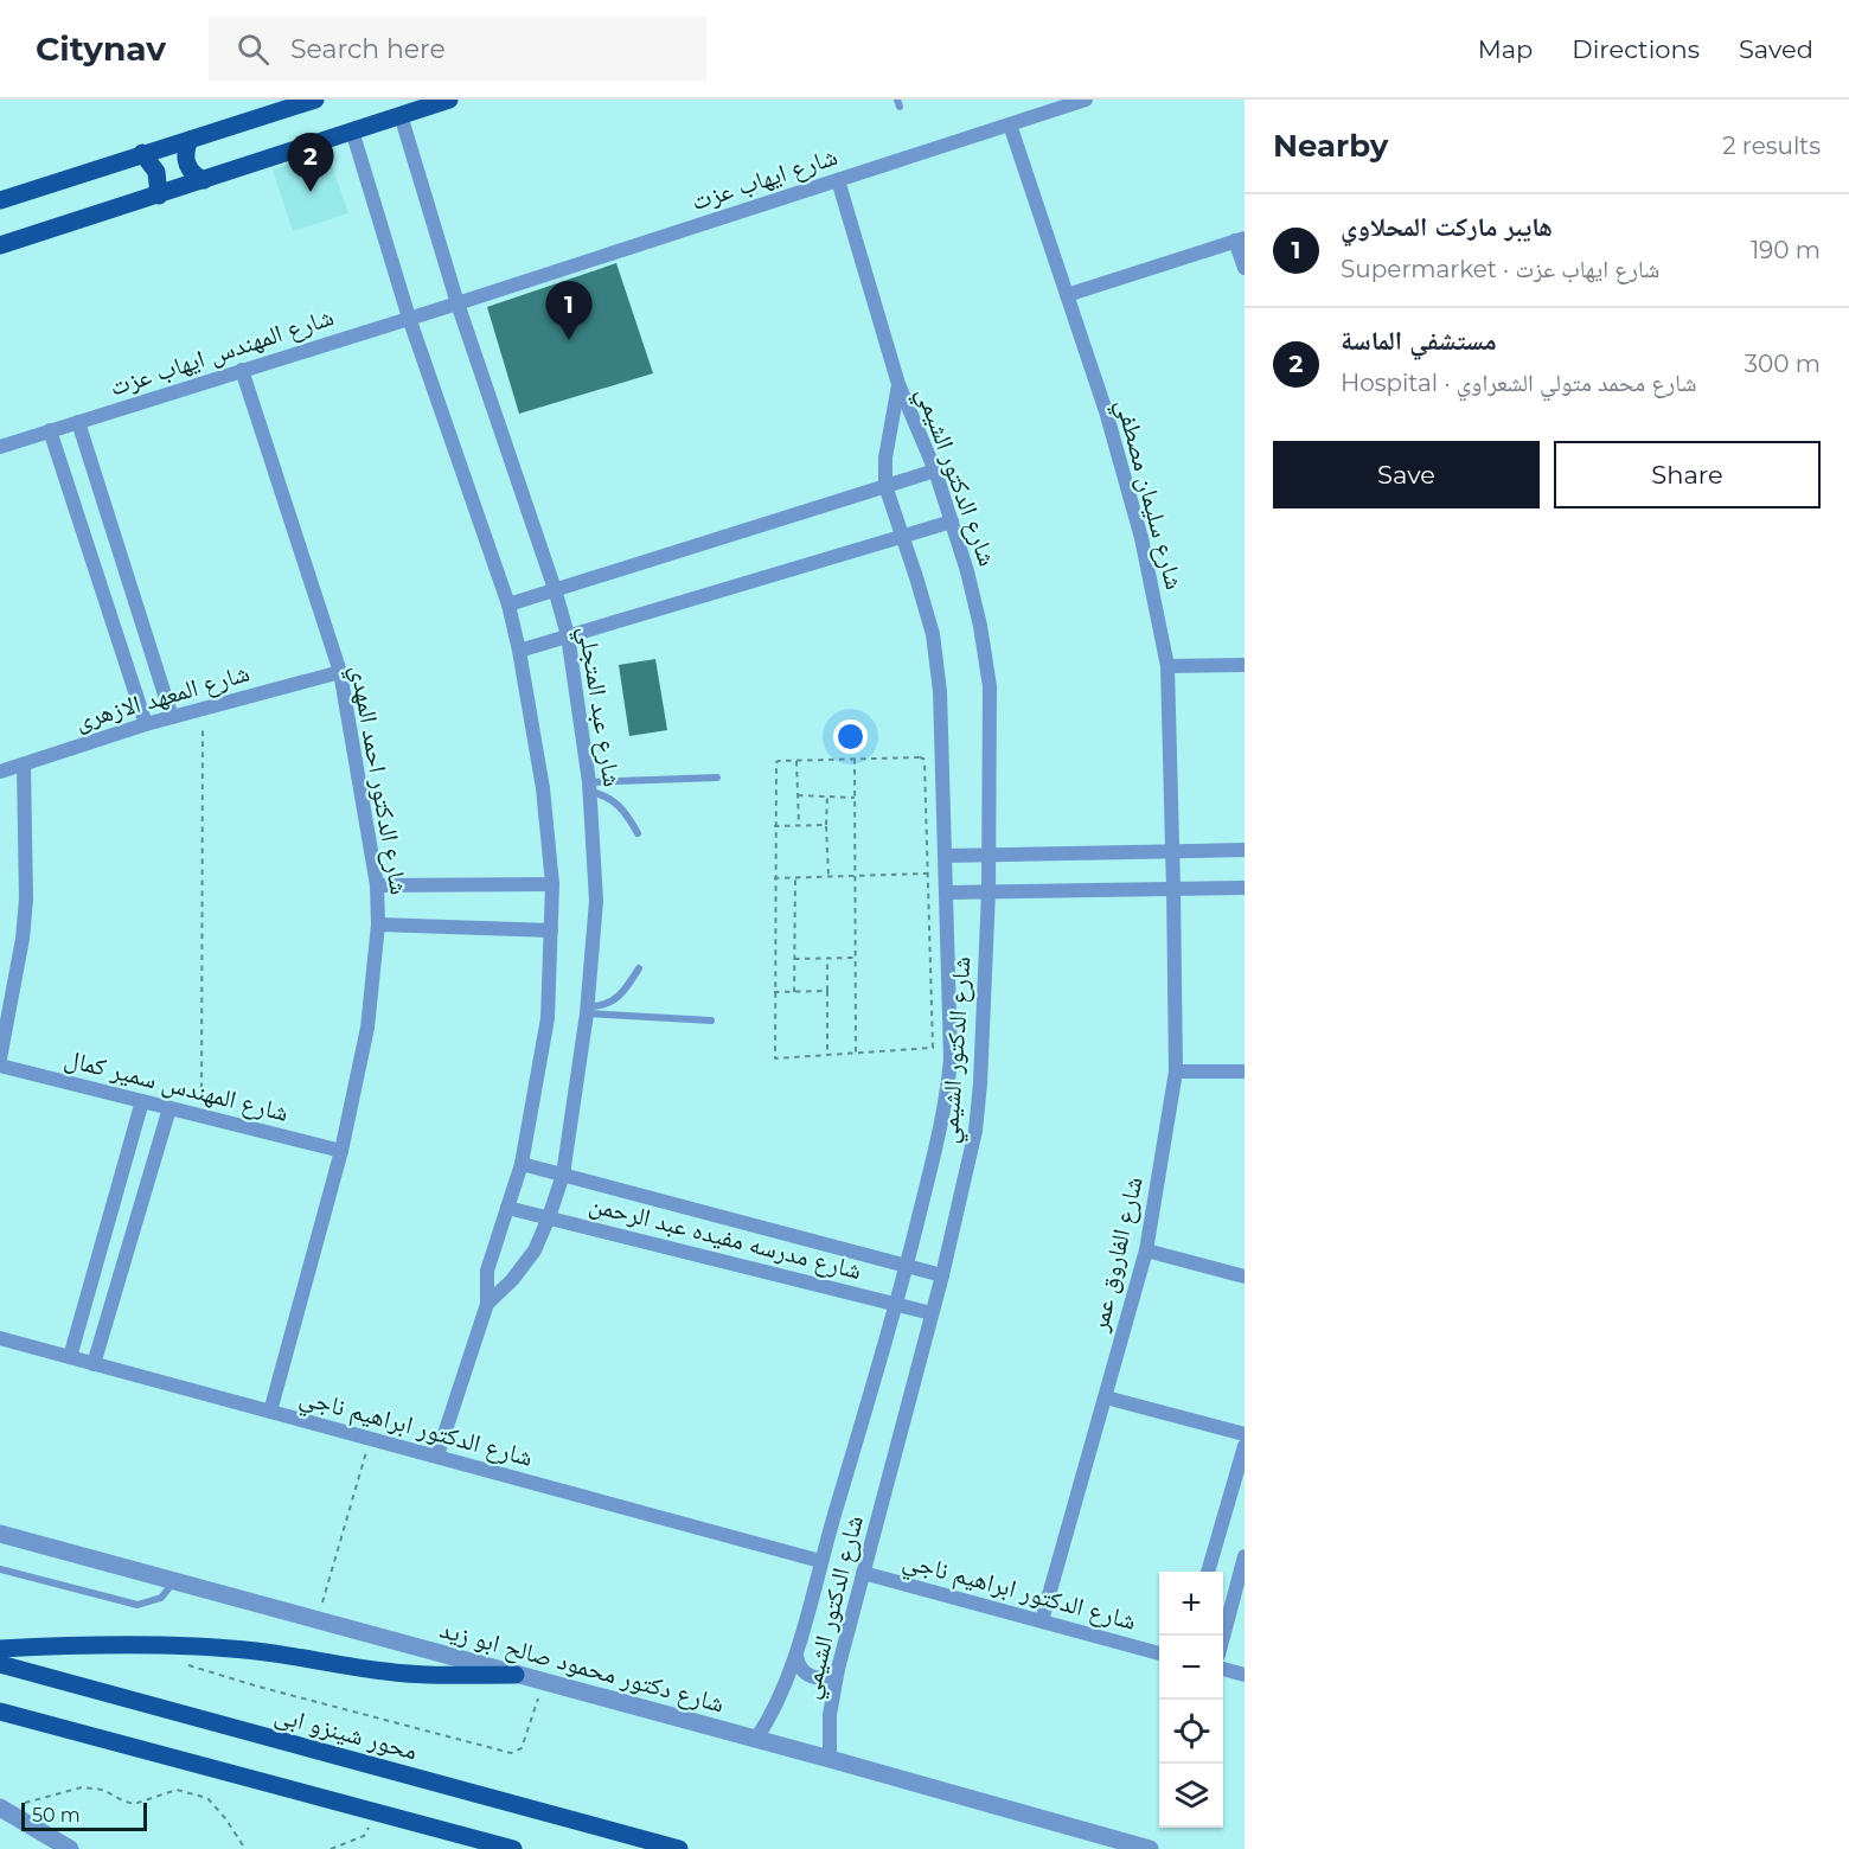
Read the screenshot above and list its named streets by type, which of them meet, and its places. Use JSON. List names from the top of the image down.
{
  "streets": {
    "main road": ["محور شينزو ابى"],
    "street": [
      "شارع ايهاب عزت",
      "شارع المهندس ايهاب عزت",
      "شارع الدكتور الشيمي",
      "شارع سليمان مصطفي",
      "شارع المعهد الازهرى",
      "شارع عبد المتجلي",
      "شارع الدكتور احمد المهدي",
      "شارع المهندس سمير كمال",
      "شارع مدرسه مفيده عبد الرحمن",
      "شارع الفاروق عمر",
      "شارع الدكتور ابراهيم ناجي",
      "شارع دكتور محمود صالح ابو زيد"
    ]
  },
  "crossings": [
    ["شارع ايهاب عزت", "شارع المهندس ايهاب عزت"],
    ["شارع ايهاب عزت", "شارع الدكتور الشيمي"],
    ["شارع ايهاب عزت", "شارع سليمان مصطفي"],
    ["شارع ايهاب عزت", "شارع عبد المتجلي"],
    ["شارع المهندس ايهاب عزت", "شارع عبد المتجلي"],
    ["شارع المهندس ايهاب عزت", "شارع الدكتور احمد المهدي"],
    ["شارع الدكتور الشيمي", "شارع مدرسه مفيده عبد الرحمن"],
    ["شارع الدكتور الشيمي", "شارع الدكتور ابراهيم ناجي"],
    ["شارع الدكتور الشيمي", "شارع دكتور محمود صالح ابو زيد"],
    ["شارع سليمان مصطفي", "شارع الفاروق عمر"],
    ["شارع المعهد الازهرى", "شارع الدكتور احمد المهدي"],
    ["شارع عبد المتجلي", "شارع مدرسه مفيده عبد الرحمن"],
    ["شارع عبد المتجلي", "شارع الدكتور ابراهيم ناجي"],
    ["شارع الدكتور احمد المهدي", "شارع المهندس سمير كمال"],
    ["شارع الدكتور احمد المهدي", "شارع الدكتور ابراهيم ناجي"],
    ["شارع الفاروق عمر", "شارع الدكتور ابراهيم ناجي"]
  ],
  "scale_bar": "50 m",
  "page": {
    "header": "Citynav",
    "search": "Search here",
    "nav": ["Map", "Directions", "Saved"],
    "heading": ["Nearby", "2 results"],
    "pins": ["2", "1"],
    "list": [
      {
        "mark": "1",
        "name": "هايبر ماركت المحلاوي",
        "note": "Supermarket · شارع ايهاب عزت",
        "value": "190 m"
      },
      {
        "mark": "2",
        "name": "مستشفي الماسة",
        "note": "Hospital · شارع محمد متولي الشعراوي",
        "value": "300 m"
      }
    ],
    "buttons": ["Save", "Share"],
    "map_buttons": ["+", "−"],
    "scale": "50 m"
  }
}
